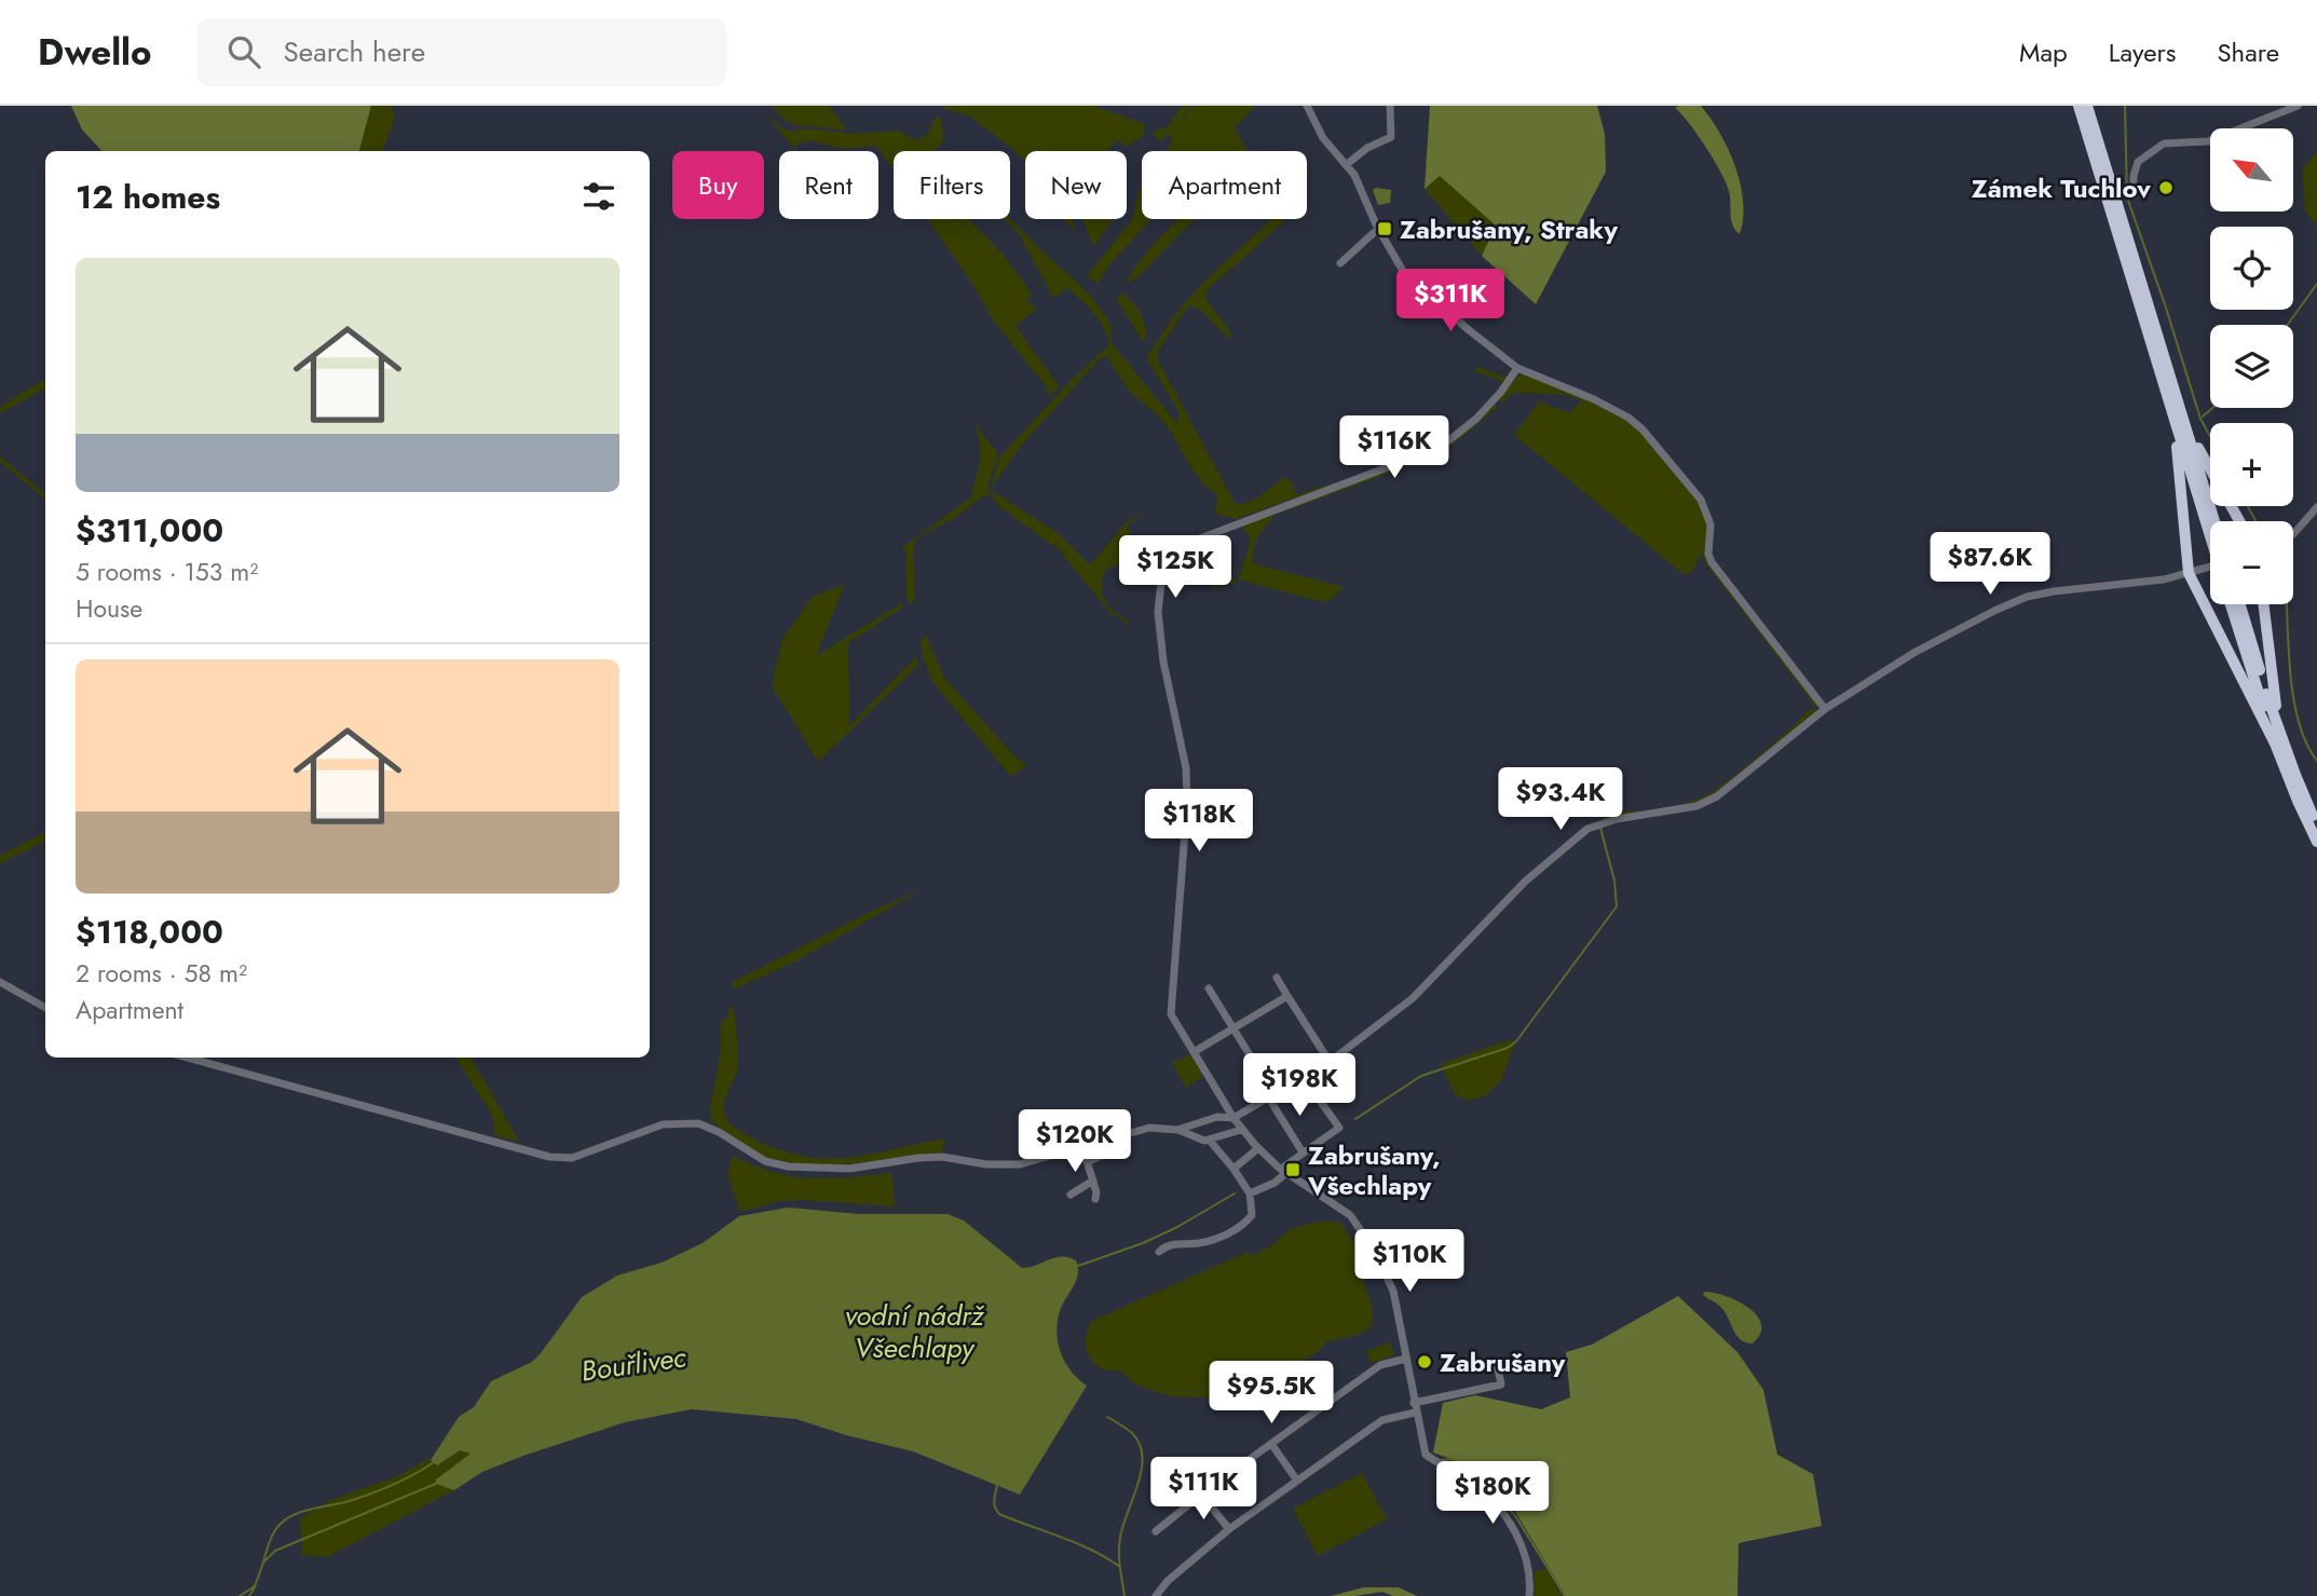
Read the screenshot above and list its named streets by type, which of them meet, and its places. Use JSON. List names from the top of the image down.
{
  "water": ["vodní nádrž Všechlapy", "Bouřlivec"],
  "places": {
    "other": ["Zámek Tuchlov", "Zabrušany"],
    "transit": ["Zabrušany, Straky", "Zabrušany, Všechlapy"]
  },
  "north": "top left",
  "page": {
    "header": "Dwello",
    "search": "Search here",
    "nav": ["Map", "Layers", "Share"],
    "map_buttons": ["+", "−"],
    "chip": [
      "Buy",
      "Rent",
      "Filters",
      "New",
      "Apartment"
    ],
    "heading": "12 homes",
    "list": [
      {
        "name": "$311,000",
        "note": "5 rooms · 153 m² · House"
      },
      {
        "name": "$118,000",
        "note": "2 rooms · 58 m² · Apartment"
      }
    ],
    "price": [
      "$311K",
      "$116K",
      "$87.6K",
      "$125K",
      "$93.4K",
      "$118K",
      "$198K",
      "$120K",
      "$110K",
      "$95.5K",
      "$111K",
      "$180K"
    ]
  }
}
